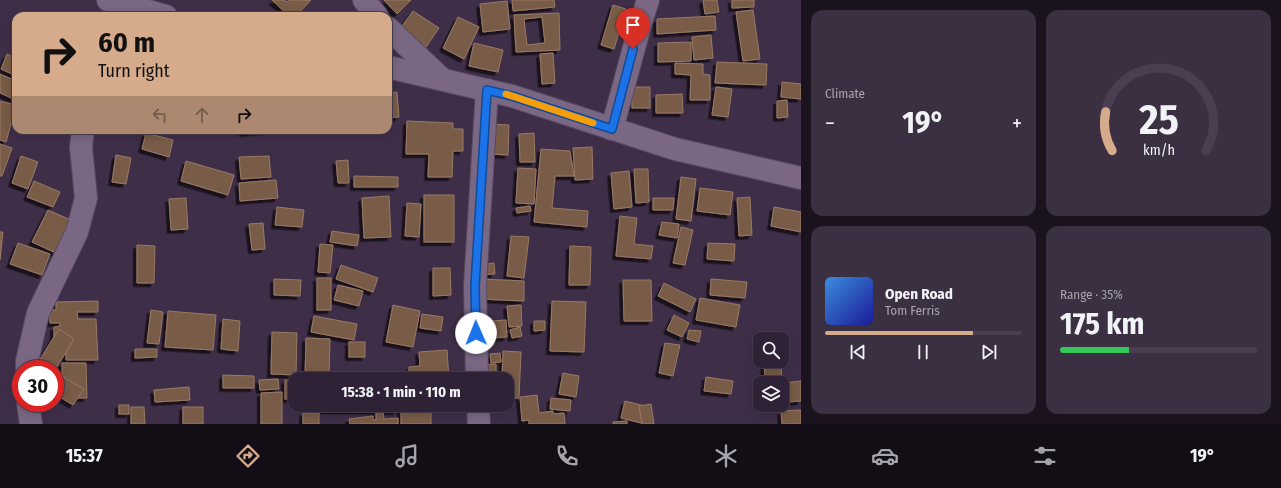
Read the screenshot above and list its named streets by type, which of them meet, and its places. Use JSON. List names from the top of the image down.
{
  "page": {
    "tile": [
      "Climate",
      ["Range · 35%", "175 km"]
    ],
    "turn": ["60 m", "Turn right"],
    "heat": ["−", "19°", "+"],
    "song": ["Open Road", "Tom Ferris"],
    "limit": "30",
    "trip": "15:38 · 1 min · 110 m",
    "tabs": ["15:37", "19°"],
    "gauge": ["25", "km/h"]
  }
}
